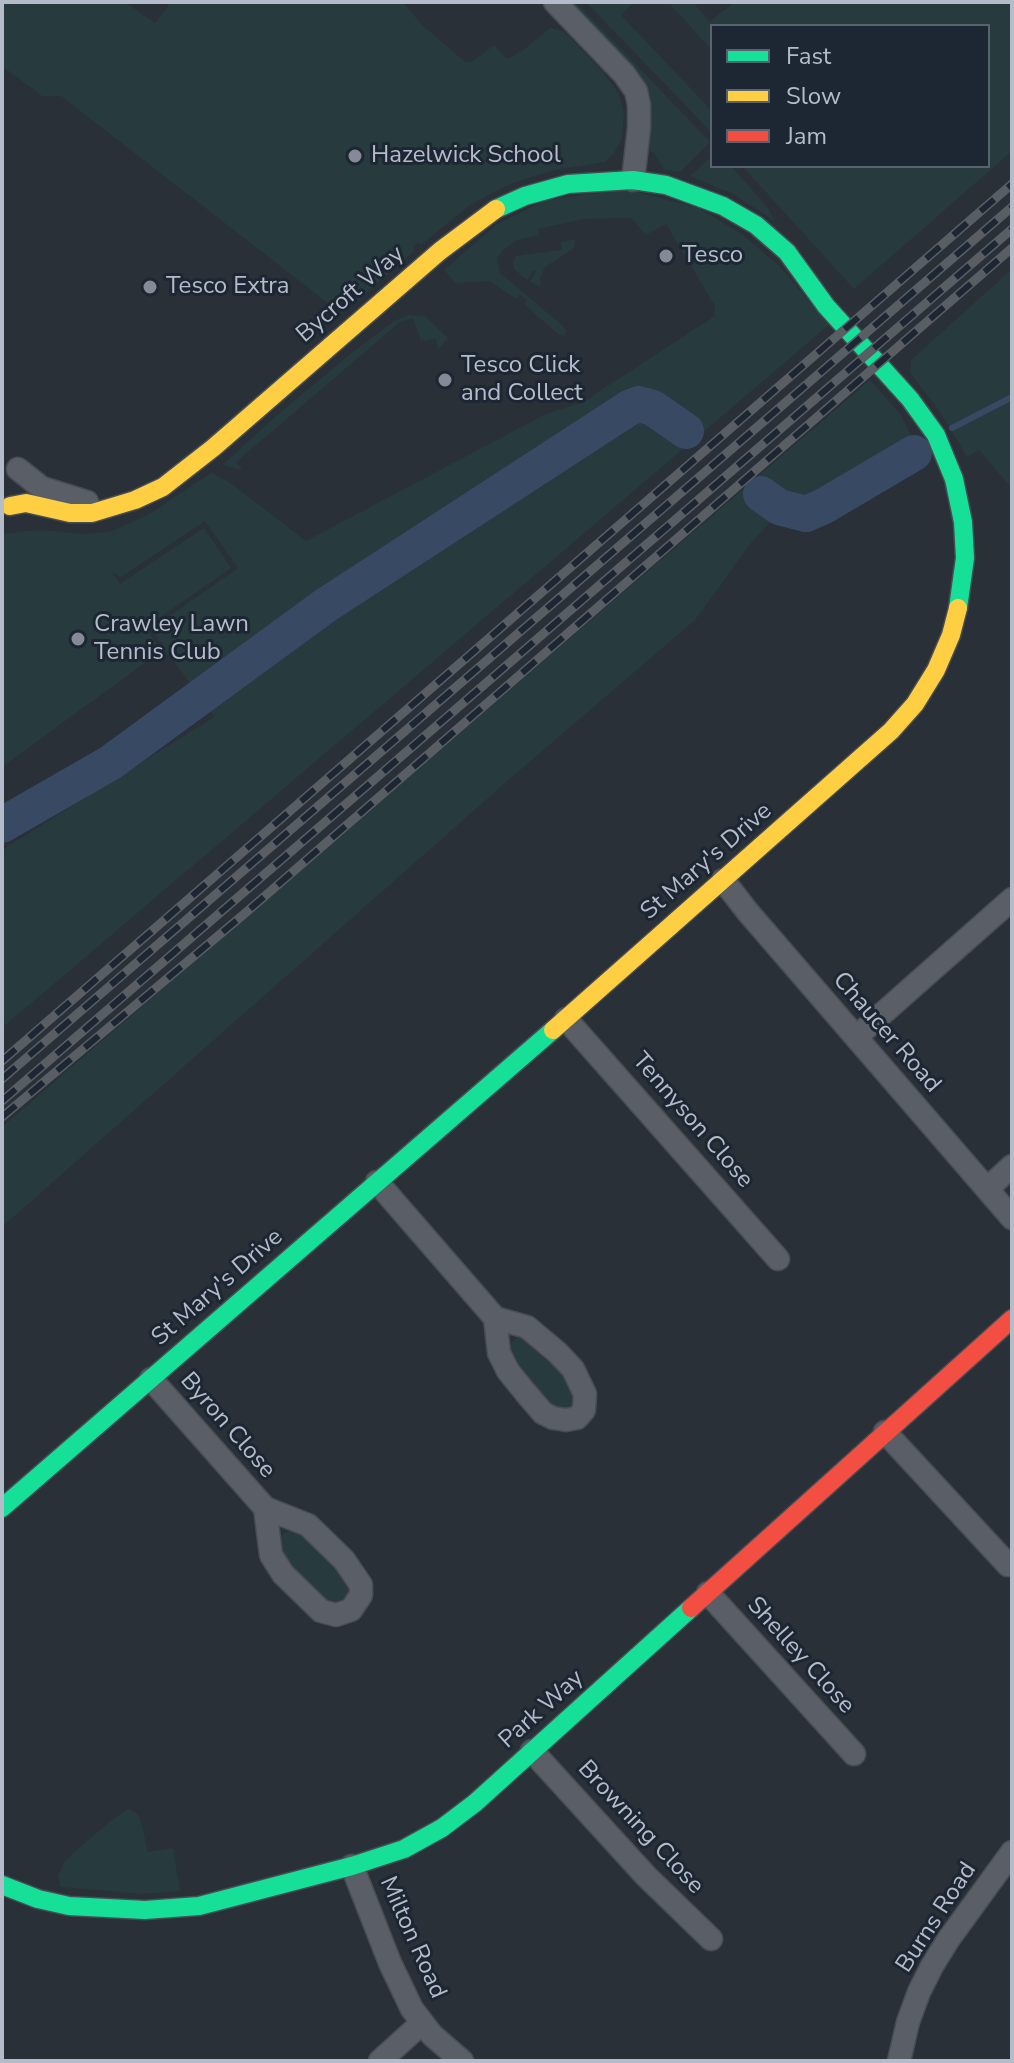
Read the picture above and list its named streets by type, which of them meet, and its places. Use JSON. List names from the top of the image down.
{
  "streets": {
    "street": [
      "Bycroft Way",
      "St Mary's Drive",
      "Chaucer Road",
      "Tennyson Close",
      "Byron Close",
      "Shelley Close",
      "Park Way",
      "Browning Close",
      "Burns Road",
      "Milton Road"
    ]
  },
  "crossings": [
    ["Bycroft Way", "St Mary's Drive"],
    ["St Mary's Drive", "Chaucer Road"],
    ["St Mary's Drive", "Tennyson Close"],
    ["St Mary's Drive", "Byron Close"],
    ["Shelley Close", "Park Way"],
    ["Park Way", "Browning Close"],
    ["Park Way", "Milton Road"]
  ],
  "places": [
    "Hazelwick School",
    "Tesco",
    "Tesco Extra",
    "Tesco Click and Collect",
    "Crawley Lawn Tennis Club"
  ],
  "legend": ["Fast", "Slow", "Jam"]
}
